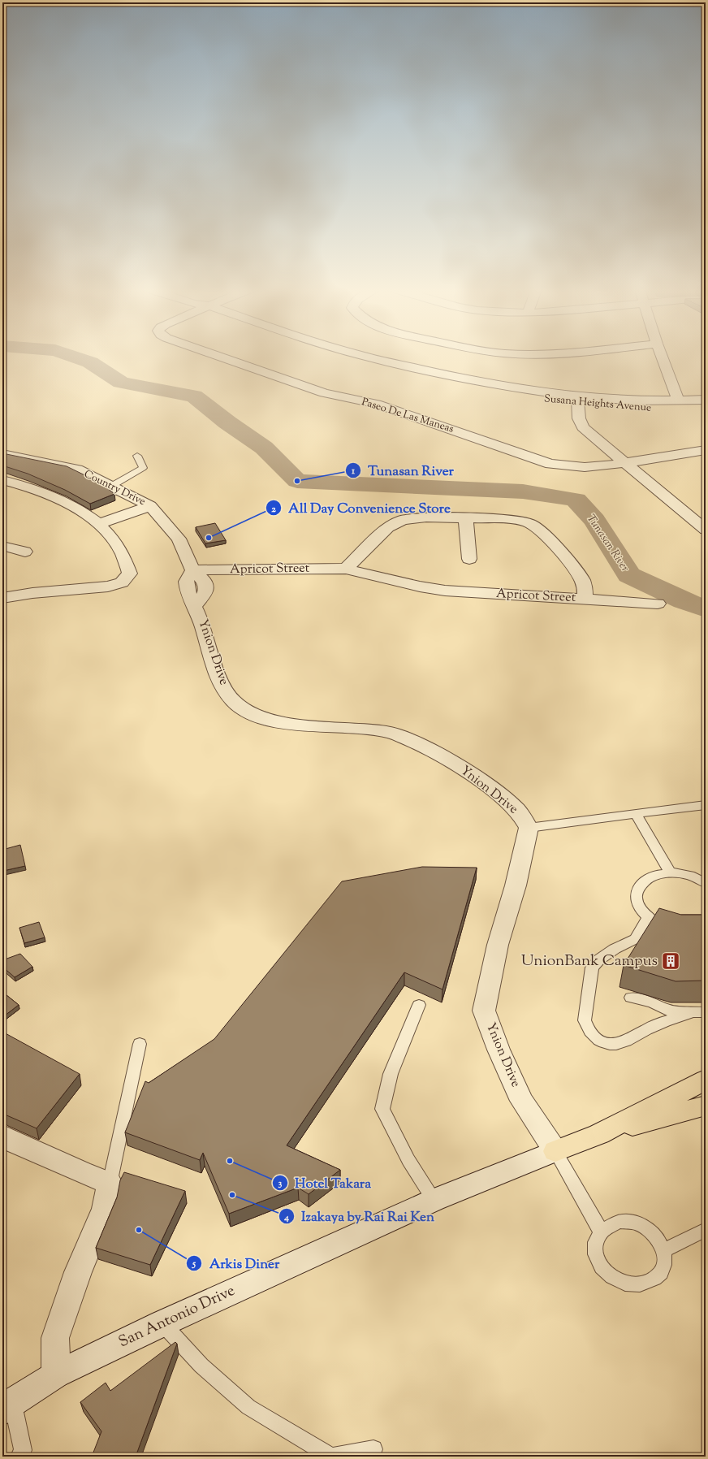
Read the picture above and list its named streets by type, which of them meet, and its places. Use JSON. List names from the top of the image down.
{
  "streets": {
    "street": [
      "Susana Heights Avenue",
      "Paseo De Las Maneas",
      "Country Drive",
      "Apricot Street",
      "Ynion Drive",
      "San Antonio Drive"
    ]
  },
  "crossings": [
    ["Country Drive", "Apricot Street"],
    ["Country Drive", "Ynion Drive"],
    ["Apricot Street", "Ynion Drive"],
    ["Ynion Drive", "San Antonio Drive"]
  ],
  "water": ["Tunasan River"],
  "places": {
    "other": [
      "Tunasan River",
      "All Day Convenience Store",
      "Hotel Takara",
      "Izakaya by Rai Rai Ken",
      "Arkis Diner"
    ],
    "building": ["UnionBank Campus"]
  }
}
